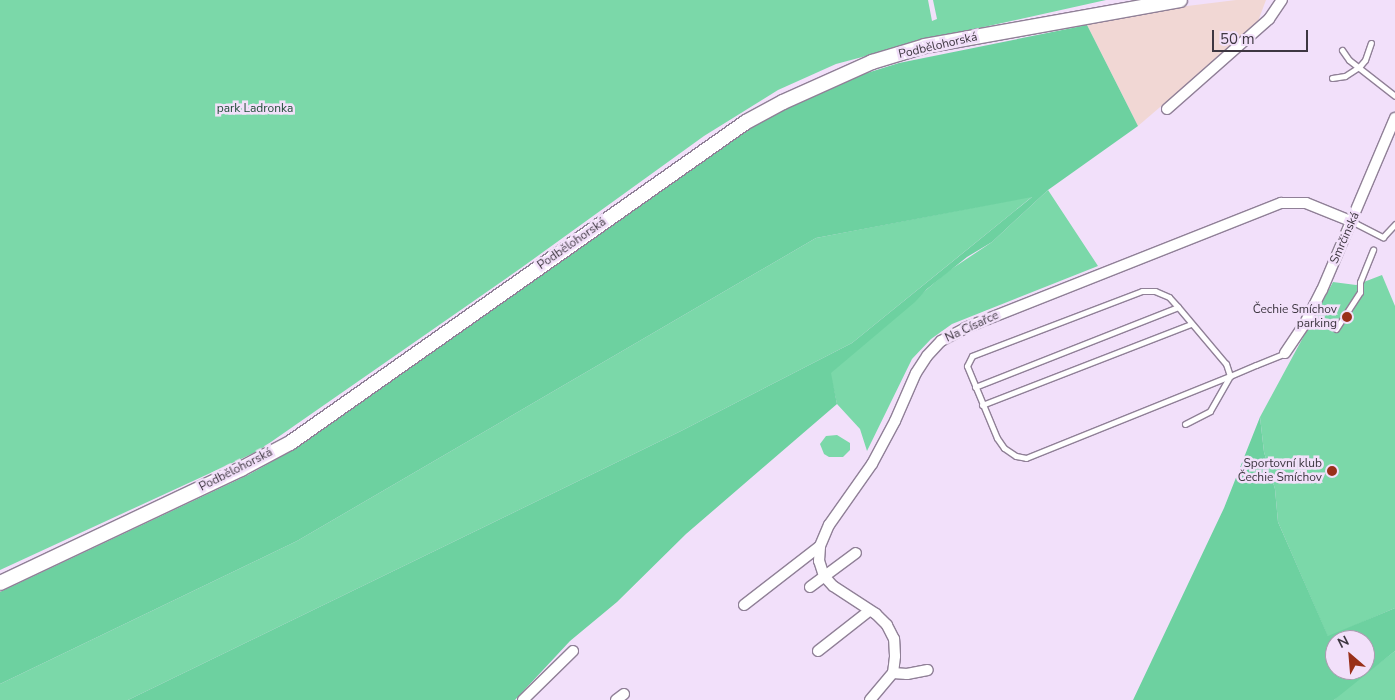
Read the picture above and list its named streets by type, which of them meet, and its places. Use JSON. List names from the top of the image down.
{
  "streets": {
    "street": ["Podbělohorská", "Smrčinská", "Na Císařce"]
  },
  "crossings": [
    ["Smrčinská", "Na Císařce"]
  ],
  "parks": ["park Ladronka"],
  "places": ["Čechie Smíchov parking", "Sportovní klub Čechie Smíchov"],
  "scale_bar": "50 m",
  "north": "top left"
}
